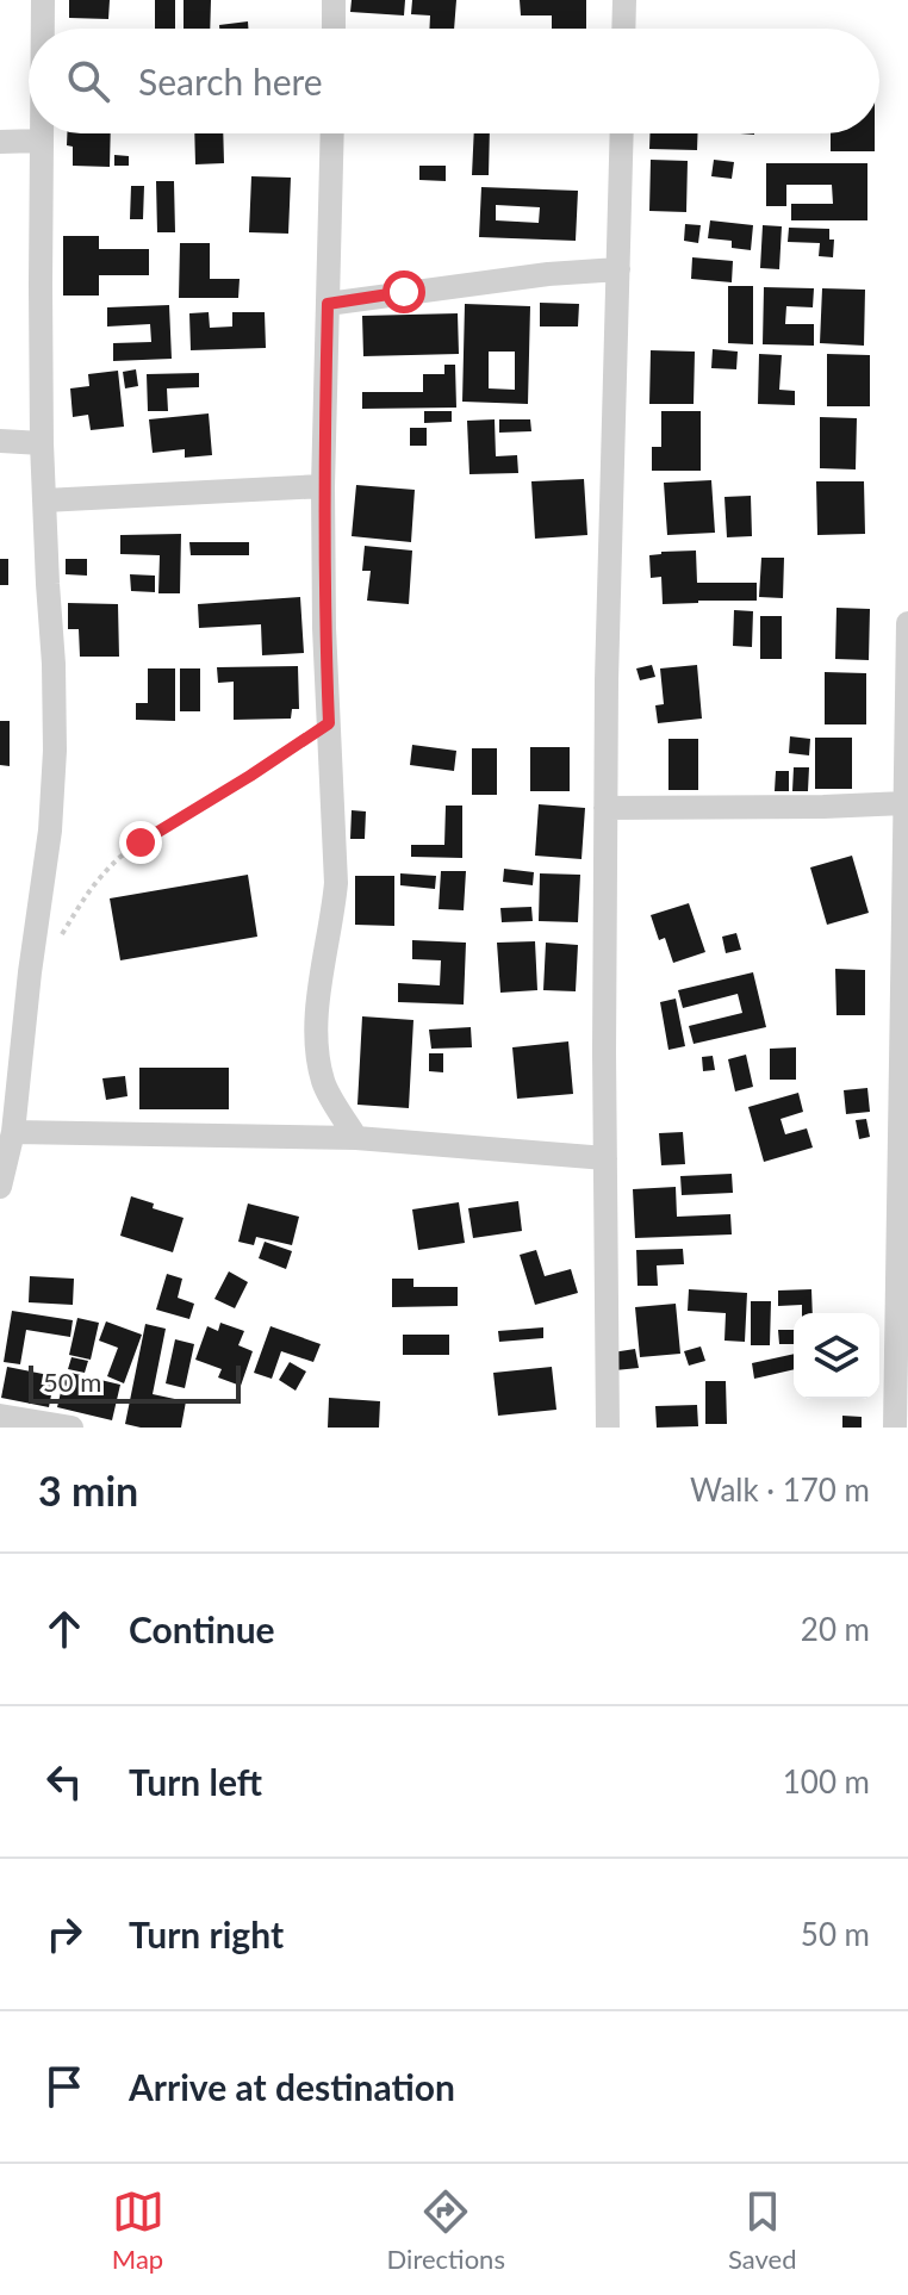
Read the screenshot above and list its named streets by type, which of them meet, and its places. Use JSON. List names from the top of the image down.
{
  "scale_bar": "50 m",
  "page": {
    "search": "Search here",
    "scale": "50 m",
    "heading": ["3 min", "Walk · 170 m"],
    "list": [
      ["Continue", "20 m"],
      ["Turn left", "100 m"],
      ["Turn right", "50 m"],
      "Arrive at destination"
    ],
    "nav": ["Map", "Directions", "Saved"]
  }
}
